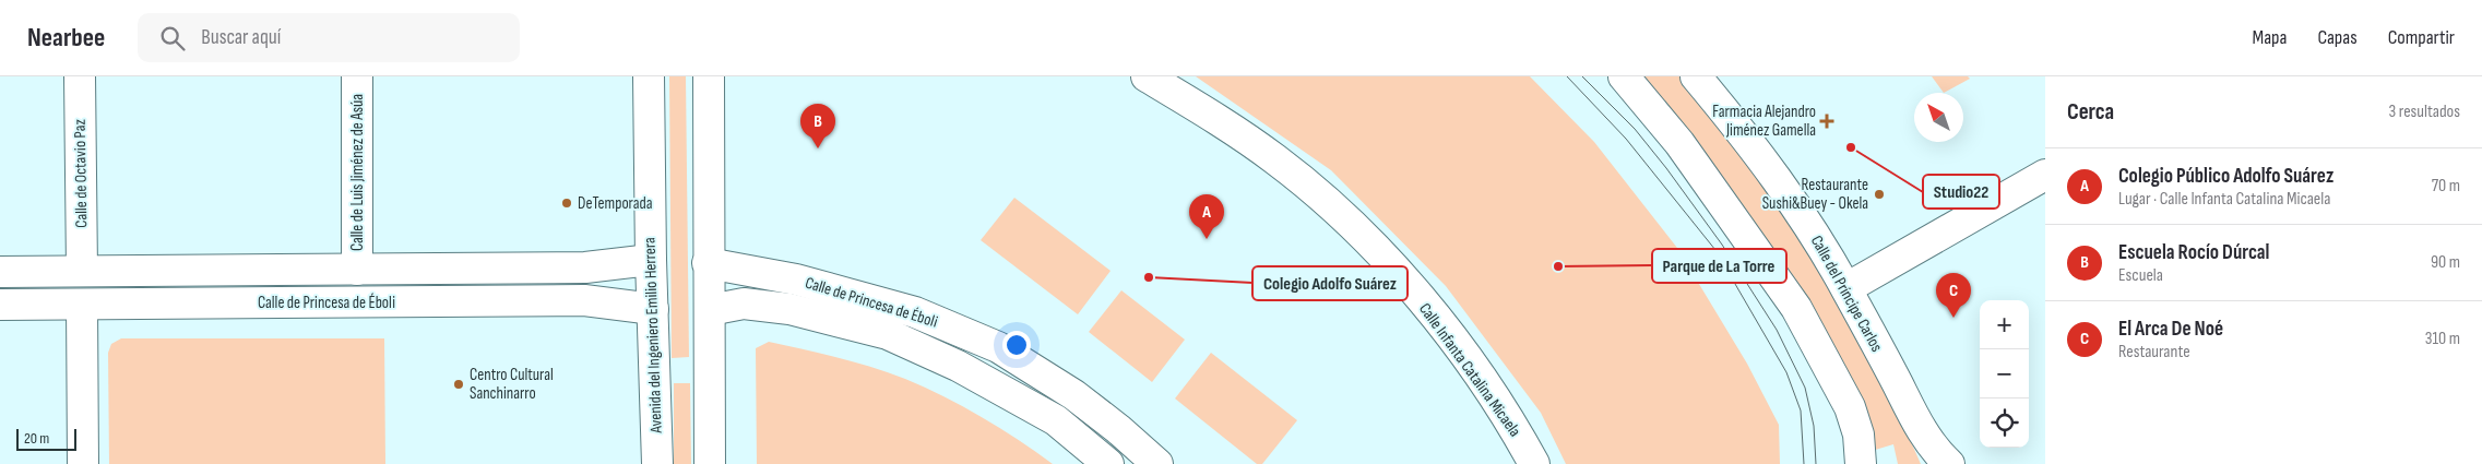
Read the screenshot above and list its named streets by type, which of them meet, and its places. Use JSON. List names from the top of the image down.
{
  "streets": {
    "street": [
      "Calle de Luis Jiménez de Asúa",
      "Calle de Octavio Paz",
      "Calle del Príncipe Carlos",
      "Calle de Princesa de Éboli",
      "Avenida del Ingeniero Emilio Herrera",
      "Calle Infanta Catalina Micaela"
    ]
  },
  "crossings": [
    ["Calle de Luis Jiménez de Asúa", "Calle de Princesa de Éboli"],
    ["Calle de Octavio Paz", "Calle de Princesa de Éboli"],
    ["Calle de Princesa de Éboli", "Avenida del Ingeniero Emilio Herrera"]
  ],
  "places": {
    "health": ["Farmacia Alejandro Jiménez Gamella"],
    "other": [
      "Studio22",
      "Restaurante Sushi&Buey - Okela",
      "DeTemporada",
      "Parque de La Torre",
      "Colegio Adolfo Suárez",
      "Centro Cultural Sanchinarro"
    ]
  },
  "scale_bar": "20 m",
  "north": "top left",
  "page": {
    "header": "Nearbee",
    "search": "Buscar aquí",
    "nav": ["Mapa", "Capas", "Compartir"],
    "heading": ["Cerca", "3 resultados"],
    "pins": ["B", "A", "C"],
    "list": [
      {
        "mark": "A",
        "name": "Colegio Público Adolfo Suárez",
        "note": "Lugar · Calle Infanta Catalina Micaela",
        "value": "70 m"
      },
      {
        "mark": "B",
        "name": "Escuela Rocío Dúrcal",
        "note": "Escuela",
        "value": "90 m"
      },
      {
        "mark": "C",
        "name": "El Arca De Noé",
        "note": "Restaurante",
        "value": "310 m"
      }
    ],
    "map_buttons": ["+", "−"],
    "scale": "20 m"
  }
}
